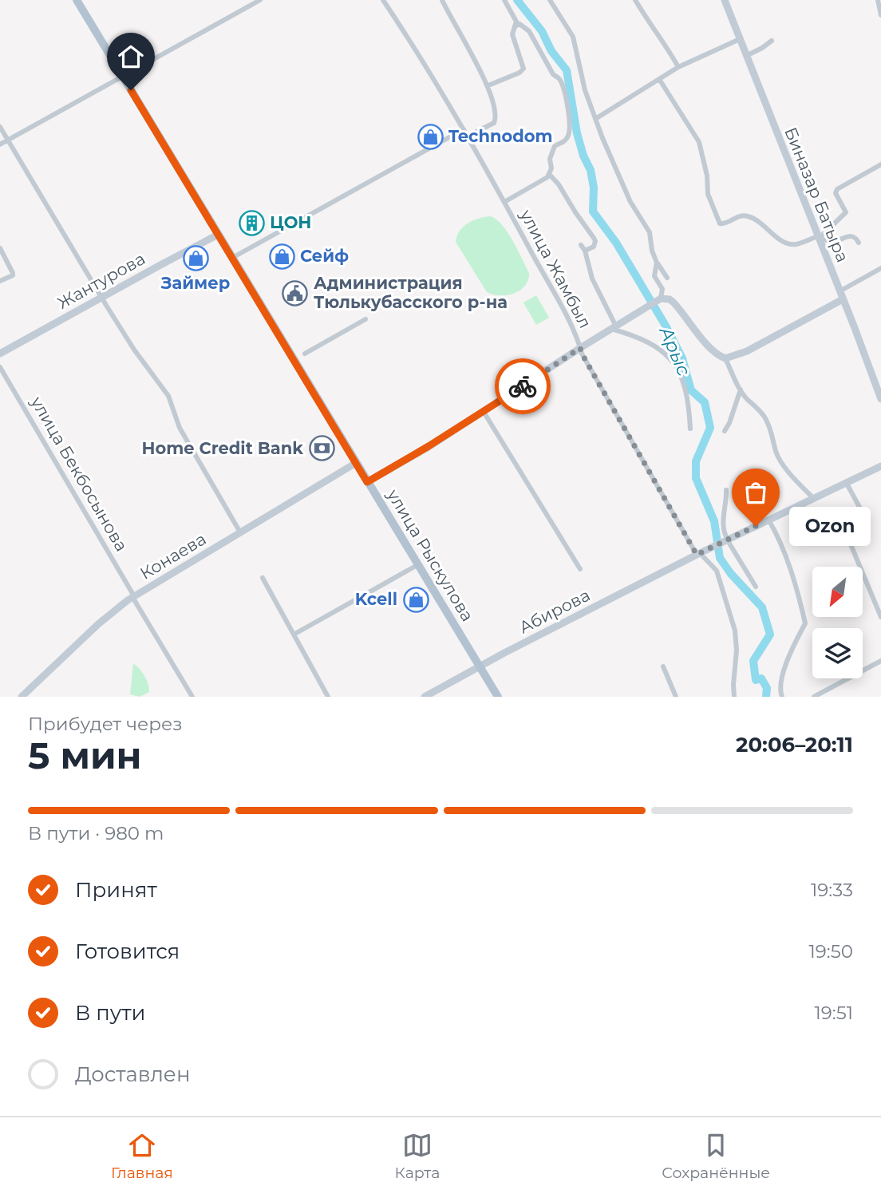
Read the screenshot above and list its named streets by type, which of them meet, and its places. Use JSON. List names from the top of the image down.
{
  "streets": {
    "main road": ["улица Рыскулова"],
    "street": [
      "Биназар Батыра",
      "улица Жамбыл",
      "Жантурова",
      "улица Бекбосынова",
      "Конаева",
      "Абирова"
    ]
  },
  "crossings": [
    ["улица Жамбыл", "Абирова"],
    ["Жантурова", "улица Рыскулова"],
    ["улица Бекбосынова", "Конаева"],
    ["улица Рыскулова", "Конаева"],
    ["улица Рыскулова", "Абирова"]
  ],
  "water": ["Арыс"],
  "places": {
    "shop": [
      "Technodom",
      "Сейф",
      "Займер",
      "Kcell"
    ],
    "building": ["ЦОН"],
    "public building": ["Администрация Тюлькубасского р-на"],
    "bank": ["Home Credit Bank"],
    "other": ["Ozon"]
  },
  "north": "bottom left",
  "page": {
    "bubble": "Ozon",
    "heading": ["5 мин", "Прибудет через", "20:06–20:11"],
    "bar": "В пути · 980 m",
    "list": [
      ["Принят", "19:33"],
      ["Готовится", "19:50"],
      ["В пути", "19:51"],
      "Доставлен"
    ],
    "tabs": ["Главная", "Карта", "Сохранённые"]
  }
}
